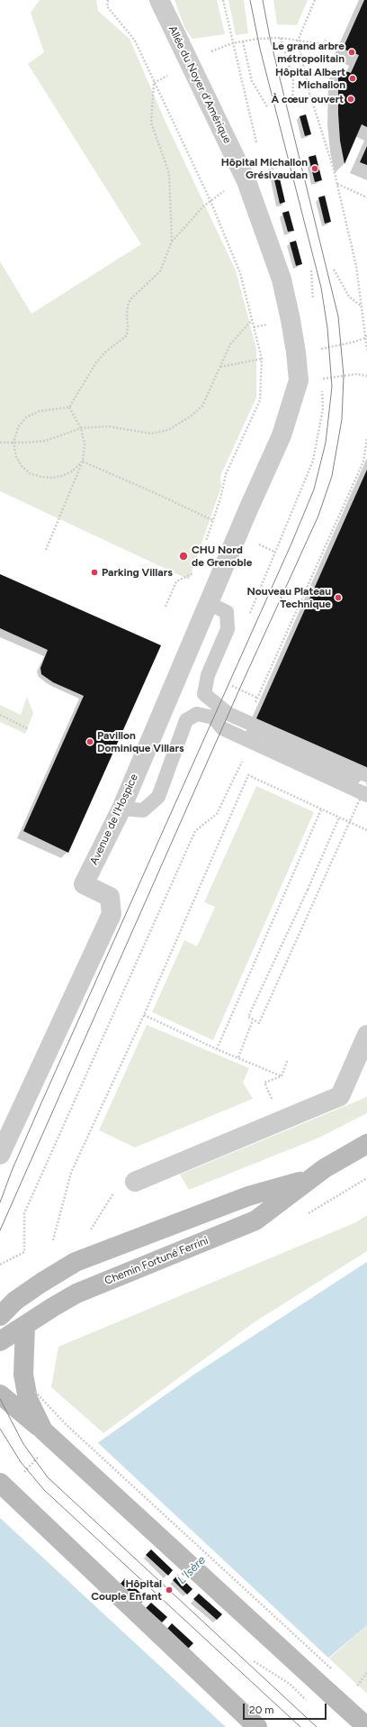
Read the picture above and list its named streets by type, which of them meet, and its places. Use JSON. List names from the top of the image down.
{
  "streets": {
    "street": ["Allée du Noyer d'Amérique", "Avenue de l'Hospice", "Chemin Fortuné Ferrini"]
  },
  "crossings": [
    ["Allée du Noyer d'Amérique", "Avenue de l'Hospice"]
  ],
  "water": ["L'Isère"],
  "places": [
    "Le grand arbre métropolitain",
    "Hôpital Albert Michallon",
    "À cœur ouvert",
    "Hôpital Michallon Grésivaudan",
    "CHU Nord de Grenoble",
    "Parking Villars",
    "Nouveau Plateau Technique",
    "Pavillon Dominique Villars",
    "Hôpital Couple Enfant"
  ],
  "scale_bar": "20 m"
}
